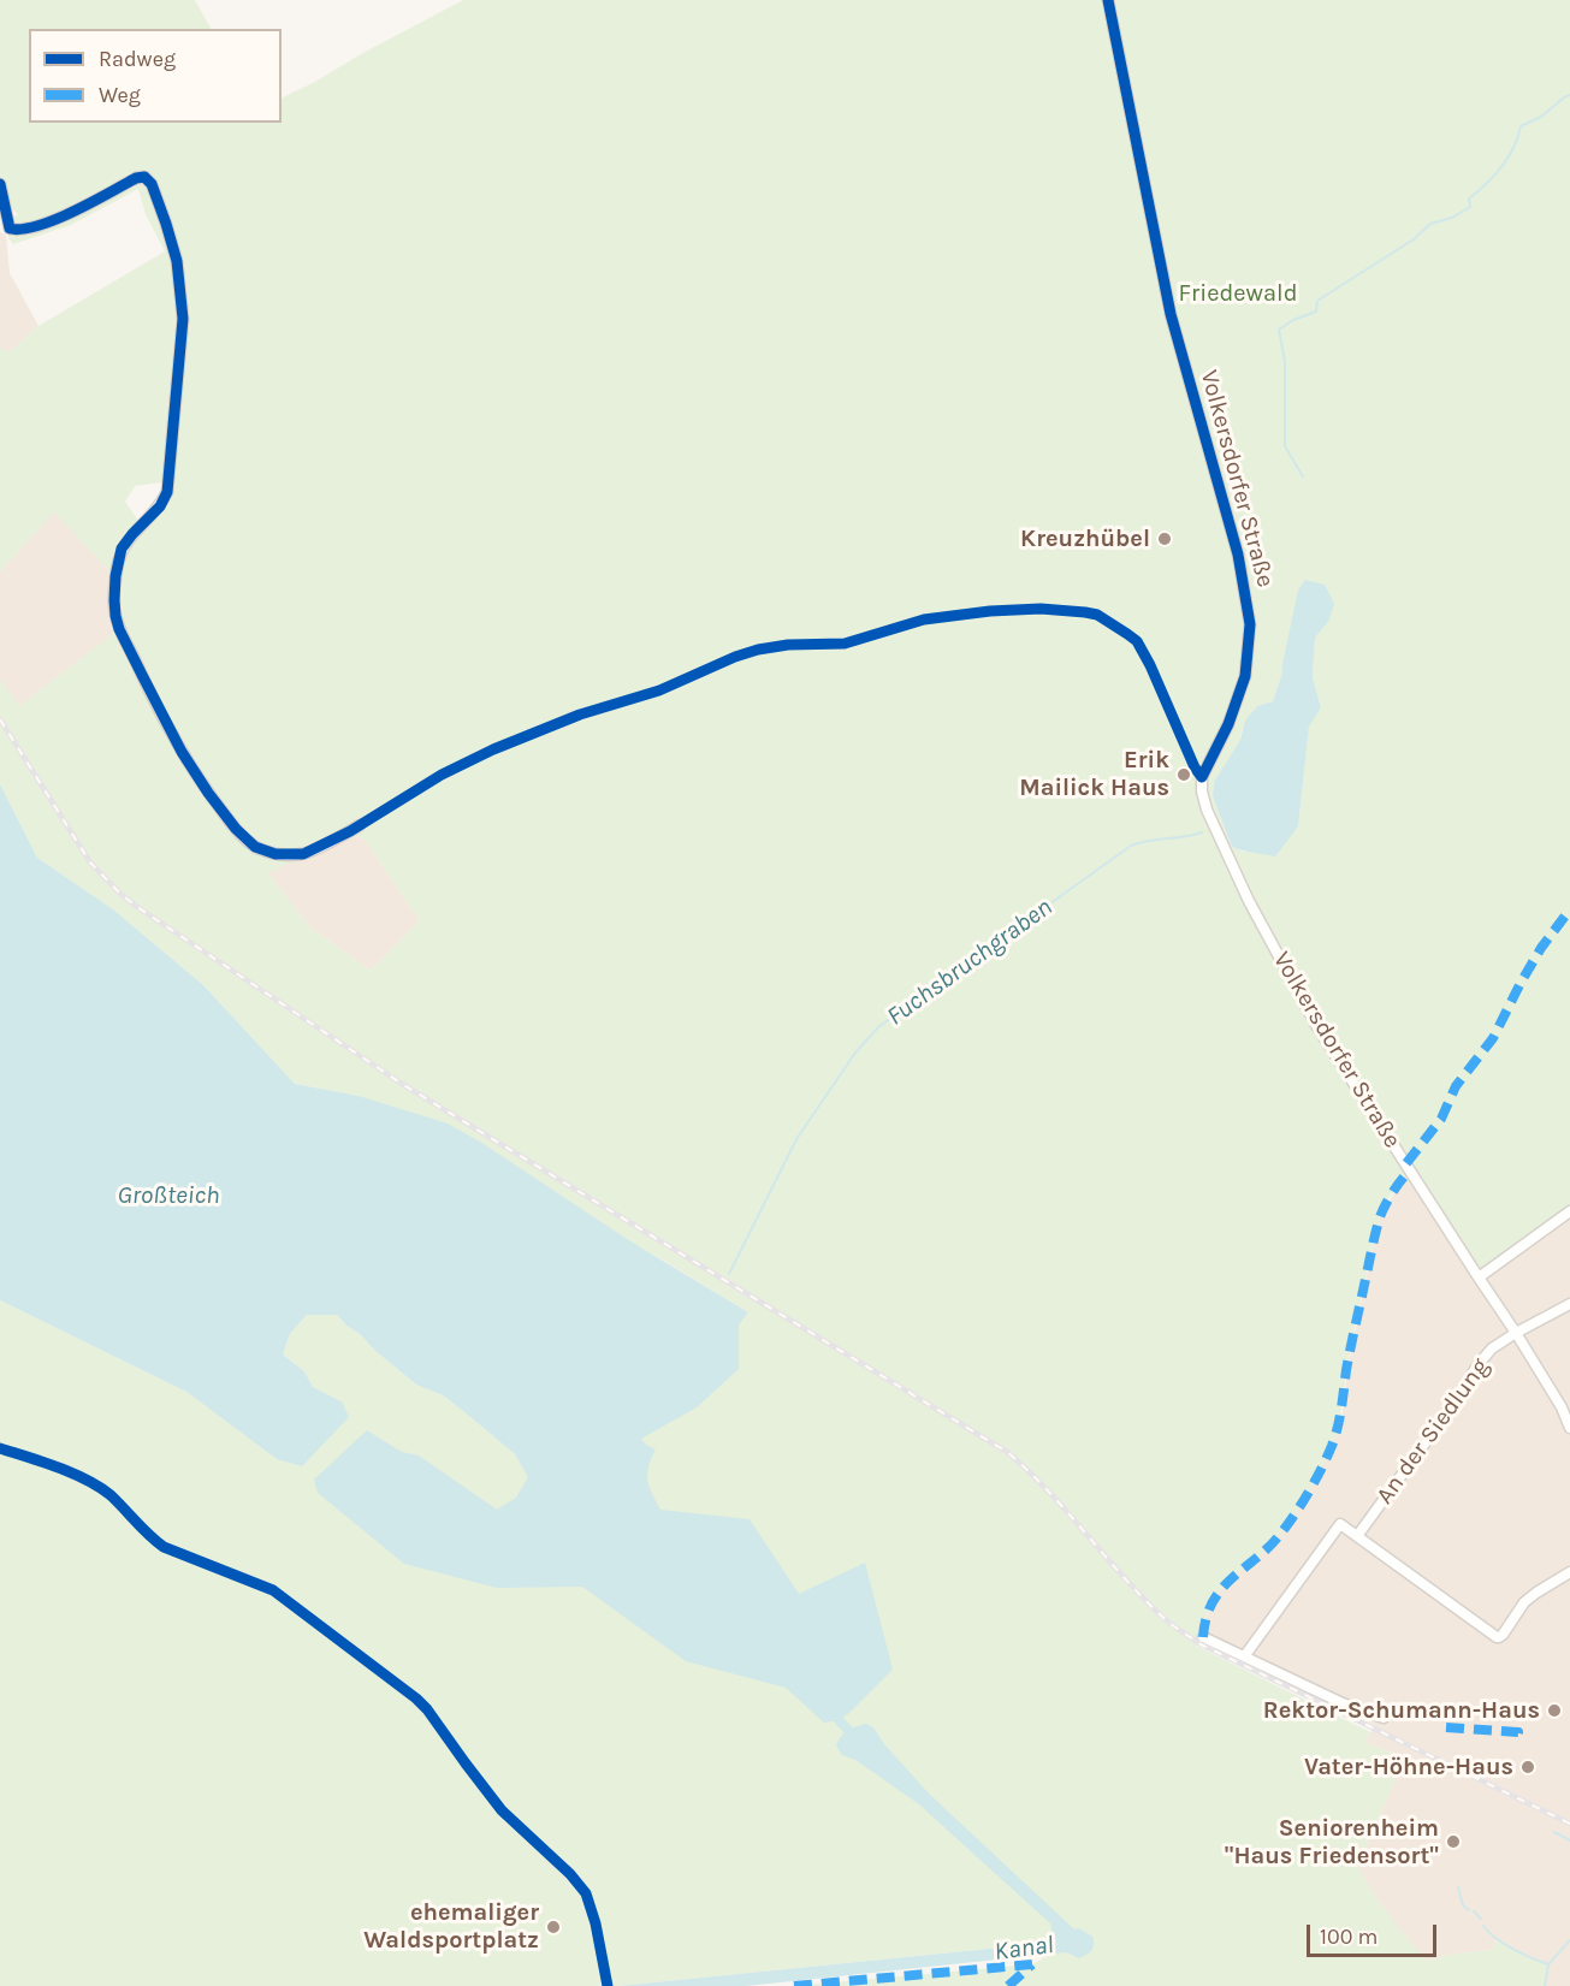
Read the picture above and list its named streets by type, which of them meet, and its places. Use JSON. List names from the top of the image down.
{
  "streets": {
    "street": ["Volkersdorfer Straße", "An der Siedlung"]
  },
  "crossings": [
    ["Volkersdorfer Straße", "An der Siedlung"]
  ],
  "water": ["Fuchsbruchgraben", "Großteich", "Kanal"],
  "parks": ["Friedewald"],
  "places": [
    "Kreuzhübel",
    "Erik Mailick Haus",
    "Rektor-Schumann-Haus",
    "Vater-Höhne-Haus",
    "Seniorenheim \"Haus Friedensort\"",
    "ehemaliger Waldsportplatz"
  ],
  "legend": ["Radweg", "Weg"],
  "scale_bar": "100 m"
}
